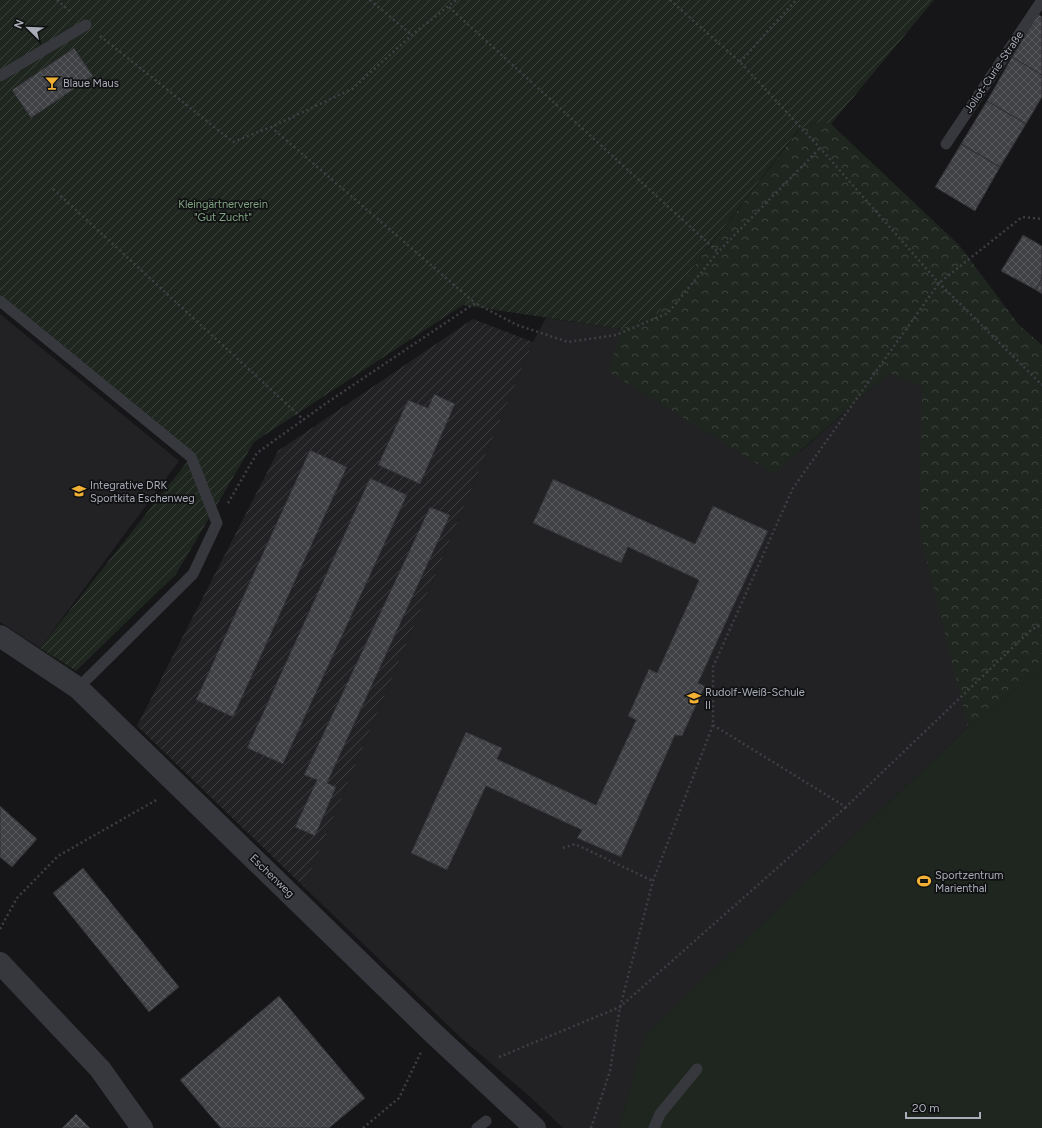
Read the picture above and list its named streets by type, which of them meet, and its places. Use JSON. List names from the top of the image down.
{
  "streets": {
    "street": ["Eschenweg"],
    "lane": ["Joliot-Curie-Straße"]
  },
  "parks": ["Kleingärtnerverein \"Gut Zucht\""],
  "places": {
    "bar": ["Blaue Maus"],
    "school or university": ["Integrative DRK Sportkita Eschenweg", "Rudolf-Weiß-Schule II"],
    "sports": ["Sportzentrum Marienthal"]
  },
  "scale_bar": "20 m",
  "north": "top left"
}
